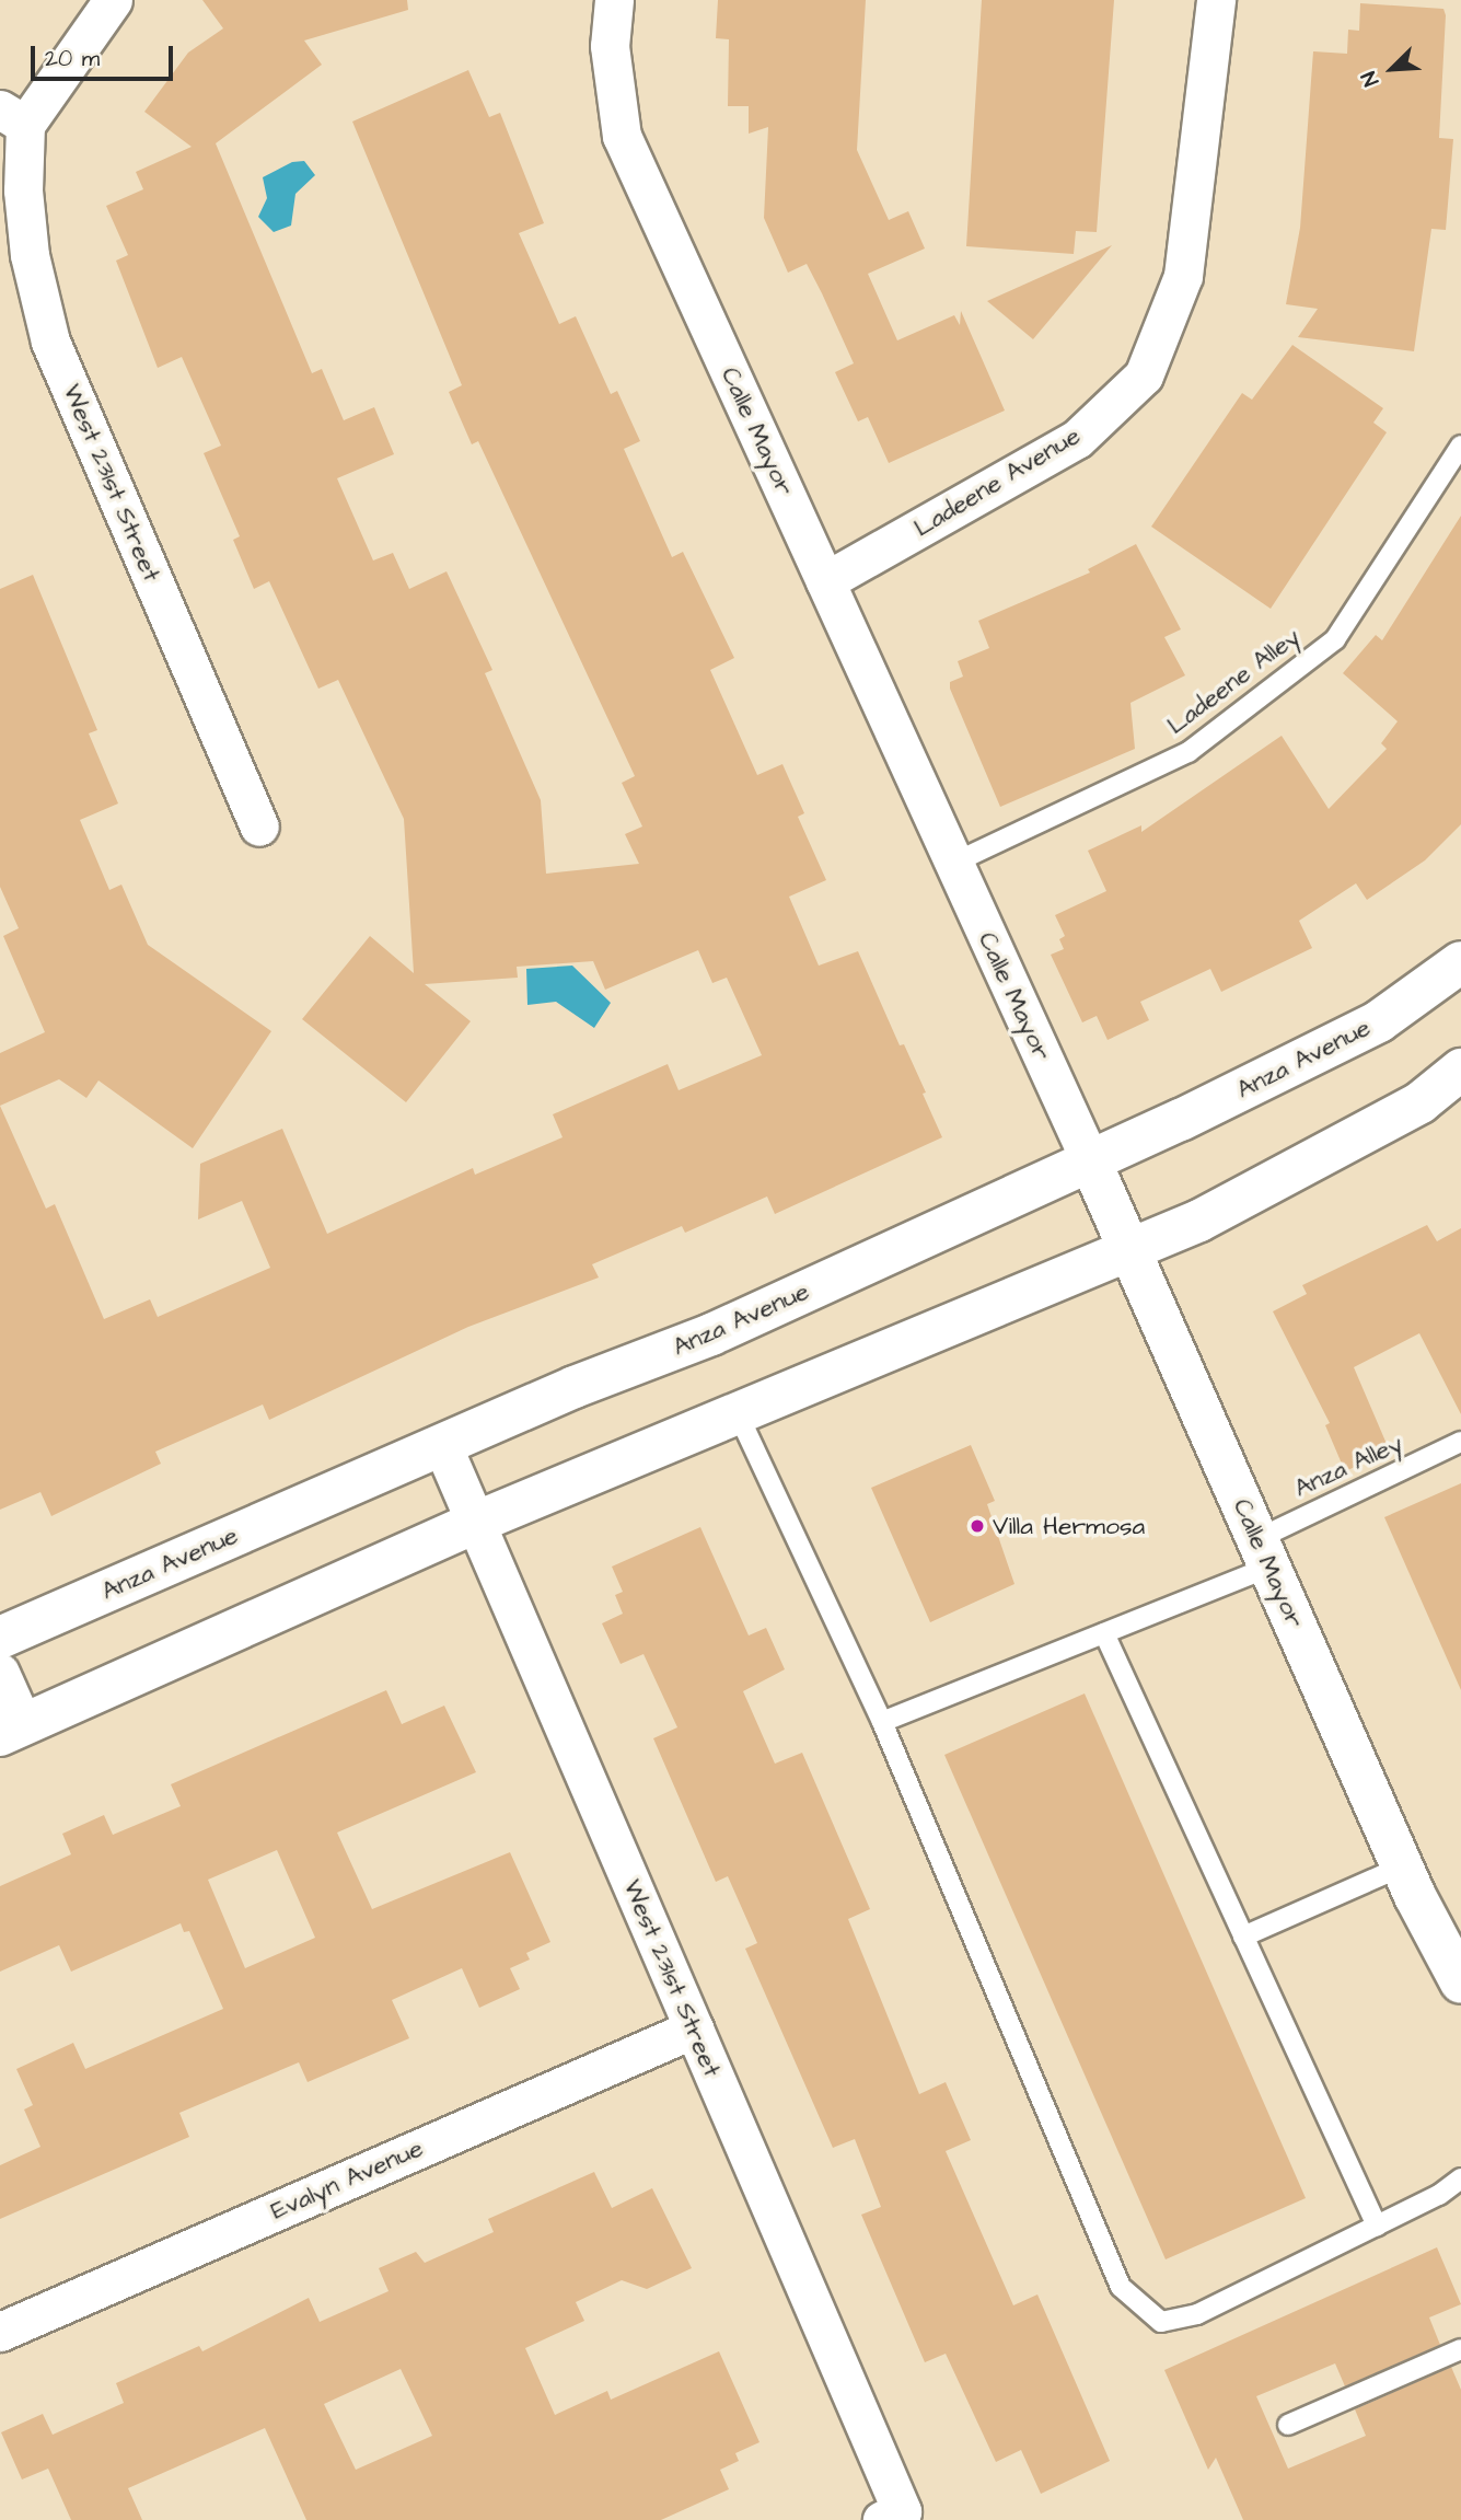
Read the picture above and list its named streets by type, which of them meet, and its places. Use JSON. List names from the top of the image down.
{
  "streets": {
    "main road": ["Calle Mayor", "Anza Avenue"],
    "street": ["Ladeene Avenue", "West 231st Street", "Evalyn Avenue"],
    "lane": ["Ladeene Alley", "Anza Alley"]
  },
  "crossings": [
    ["Calle Mayor", "Ladeene Avenue"],
    ["Calle Mayor", "Ladeene Alley"],
    ["Calle Mayor", "Anza Avenue"],
    ["Calle Mayor", "Anza Alley"],
    ["West 231st Street", "Anza Avenue"],
    ["West 231st Street", "Evalyn Avenue"]
  ],
  "places": ["Villa Hermosa"],
  "scale_bar": "20 m",
  "north": "bottom left"
}
